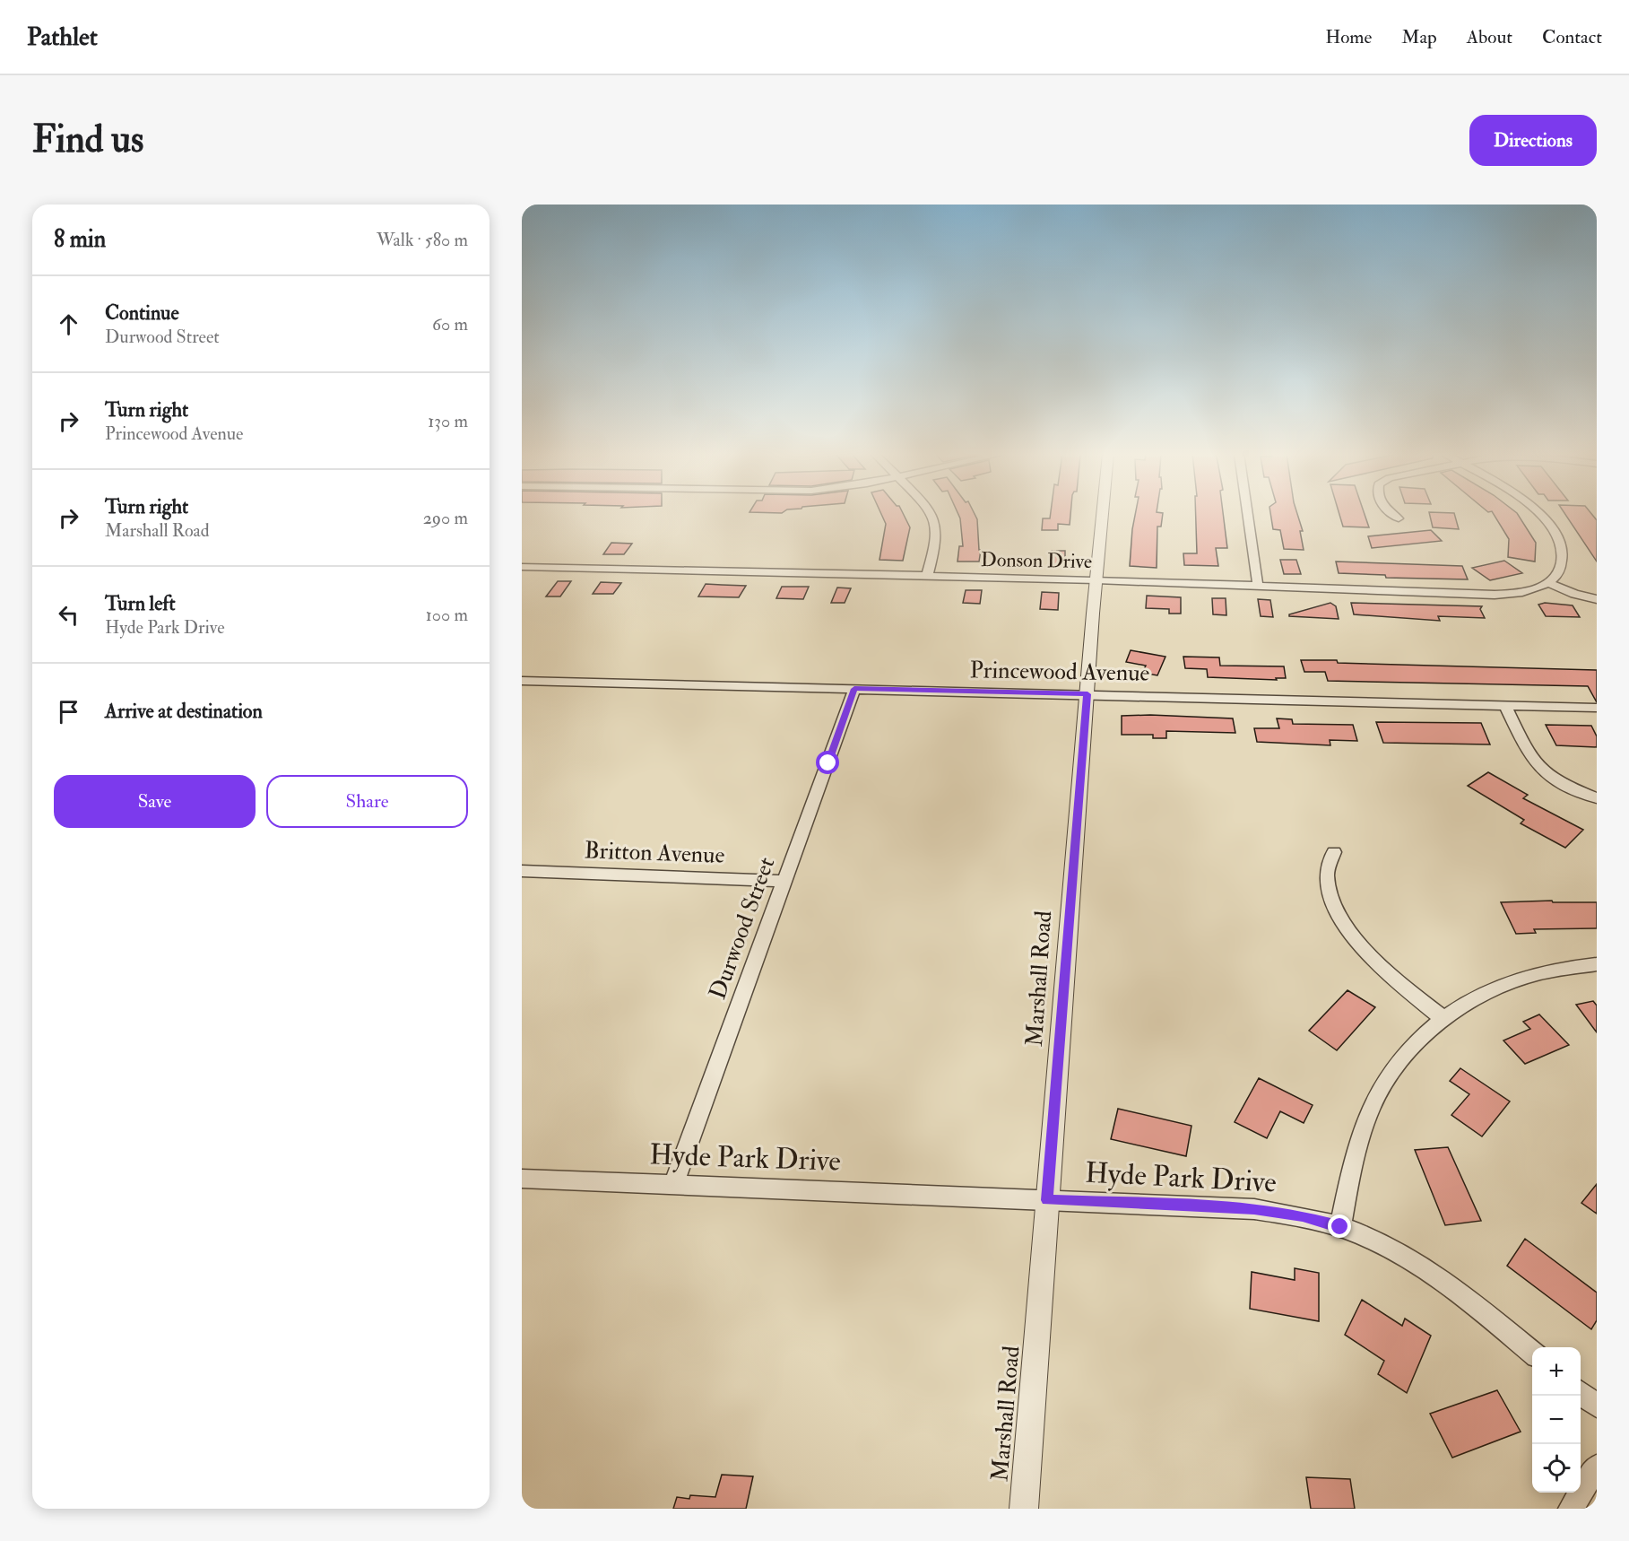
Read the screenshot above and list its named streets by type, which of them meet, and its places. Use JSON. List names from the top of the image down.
{
  "streets": {
    "street": [
      "Donson Drive",
      "Princewood Avenue",
      "Britton Avenue",
      "Durwood Street",
      "Marshall Road",
      "Hyde Park Drive"
    ]
  },
  "crossings": [
    ["Donson Drive", "Marshall Road"],
    ["Princewood Avenue", "Durwood Street"],
    ["Princewood Avenue", "Marshall Road"],
    ["Britton Avenue", "Durwood Street"],
    ["Durwood Street", "Hyde Park Drive"],
    ["Marshall Road", "Hyde Park Drive"]
  ],
  "page": {
    "header": "Pathlet",
    "nav": [
      "Home",
      "Map",
      "About",
      "Contact"
    ],
    "buttons": [
      "Directions",
      ["Save", "Share"]
    ],
    "title": "Find us",
    "heading": ["8 min", "Walk · 580 m"],
    "list": [
      ["Continue", "Durwood Street", "60 m"],
      ["Turn right", "Princewood Avenue", "130 m"],
      ["Turn right", "Marshall Road", "290 m"],
      ["Turn left", "Hyde Park Drive", "100 m"],
      "Arrive at destination"
    ],
    "map_buttons": ["+", "−"]
  }
}
